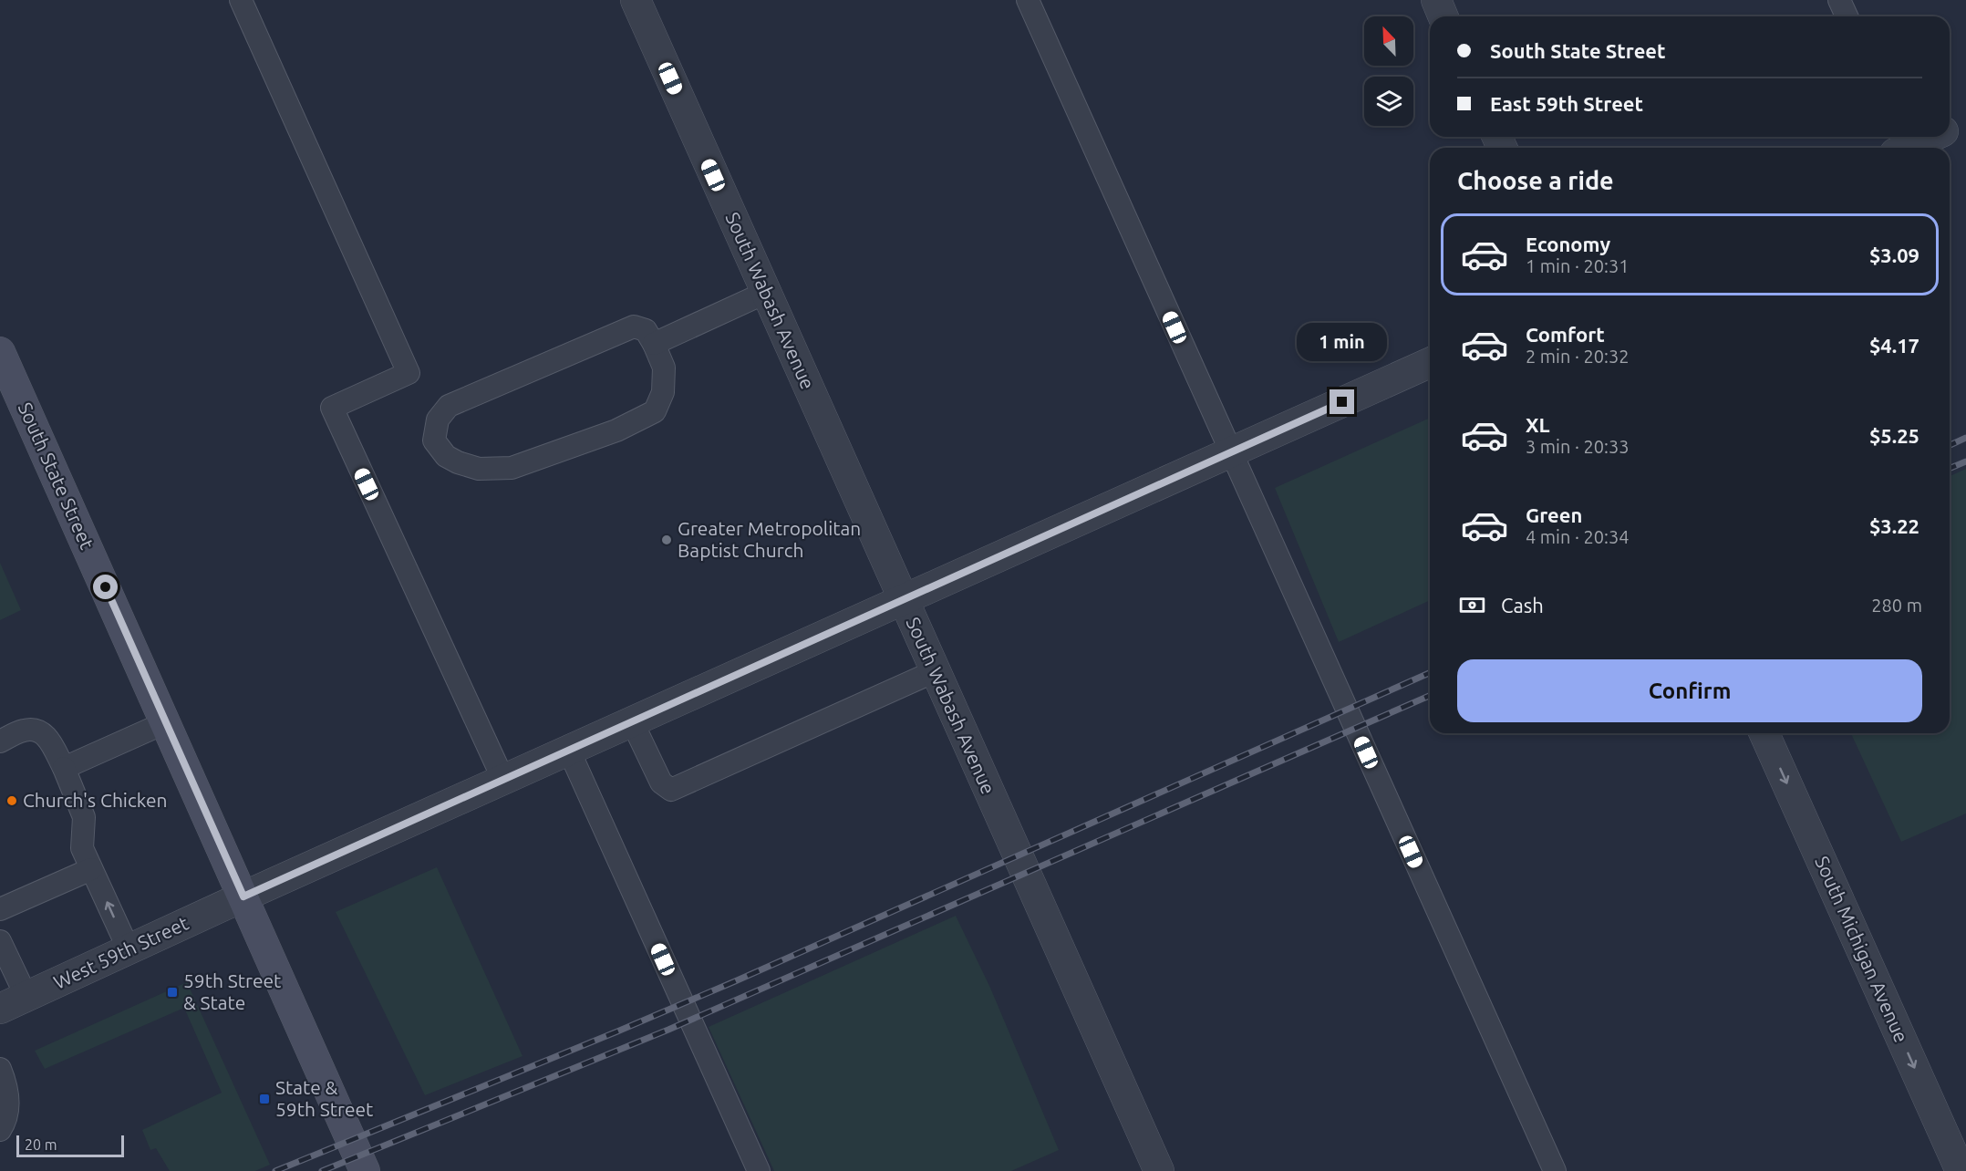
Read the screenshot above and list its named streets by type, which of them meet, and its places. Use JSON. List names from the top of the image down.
{
  "streets": {
    "main road": ["South State Street"],
    "street": ["South Wabash Avenue", "South Michigan Avenue", "West 59th Street"]
  },
  "crossings": [
    ["South Wabash Avenue", "West 59th Street"],
    ["South State Street", "West 59th Street"]
  ],
  "one_way": ["South Michigan Avenue"],
  "places": {
    "other": ["Greater Metropolitan Baptist Church", "Church's Chicken"],
    "transit": ["59th Street & State", "State & 59th Street"]
  },
  "scale_bar": "20 m",
  "north": "top left",
  "page": {
    "banner": ["South State Street", "East 59th Street"],
    "heading": "Choose a ride",
    "list": [
      {
        "name": "Economy",
        "note": "1 min · 20:31",
        "value": "$3.09"
      },
      {
        "name": "Comfort",
        "note": "2 min · 20:32",
        "value": "$4.17"
      },
      {
        "name": "XL",
        "note": "3 min · 20:33",
        "value": "$5.25"
      },
      {
        "name": "Green",
        "note": "4 min · 20:34",
        "value": "$3.22"
      }
    ],
    "bubble": "1 min",
    "pay": ["Cash", "280 m"],
    "buttons": "Confirm",
    "scale": "20 m"
  }
}
